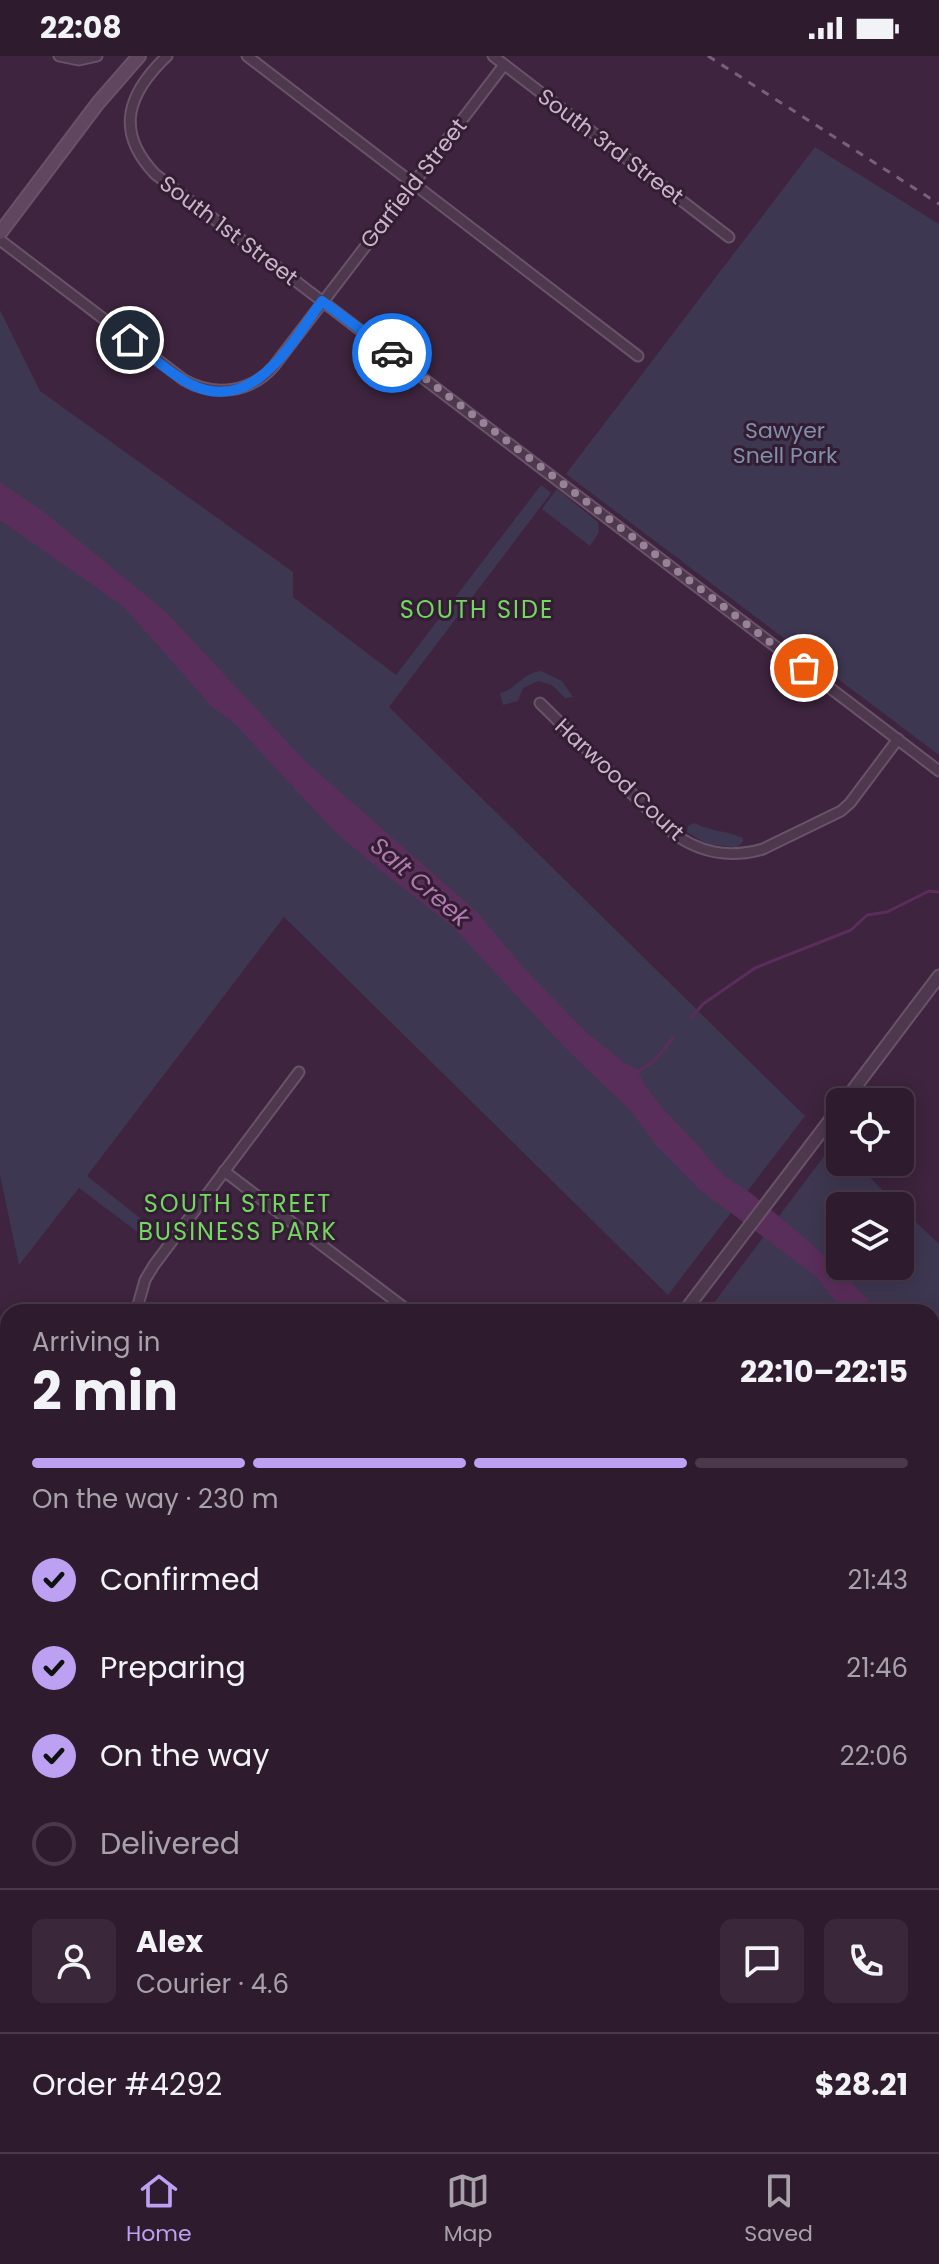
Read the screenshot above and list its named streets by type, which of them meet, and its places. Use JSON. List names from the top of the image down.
{
  "streets": {
    "street": [
      "South 3rd Street",
      "Garfield Street",
      "South 1st Street",
      "Harwood Court"
    ]
  },
  "crossings": [
    ["South 3rd Street", "Garfield Street"],
    ["Garfield Street", "South 1st Street"],
    ["South 1st Street", "Harwood Court"]
  ],
  "districts": ["SOUTH SIDE", "SOUTH STREET BUSINESS PARK"],
  "water": ["Salt Creek"],
  "parks": ["Sawyer Snell Park"],
  "page": {
    "status": "22:08",
    "heading": ["2 min", "Arriving in", "22:10–22:15"],
    "panel": [
      "Alex",
      "Courier · 4.6",
      "Order #4292",
      "$28.21"
    ],
    "bar": "On the way · 230 m",
    "list": [
      ["Confirmed", "21:43"],
      ["Preparing", "21:46"],
      ["On the way", "22:06"],
      "Delivered"
    ],
    "tabs": ["Home", "Map", "Saved"]
  }
}
